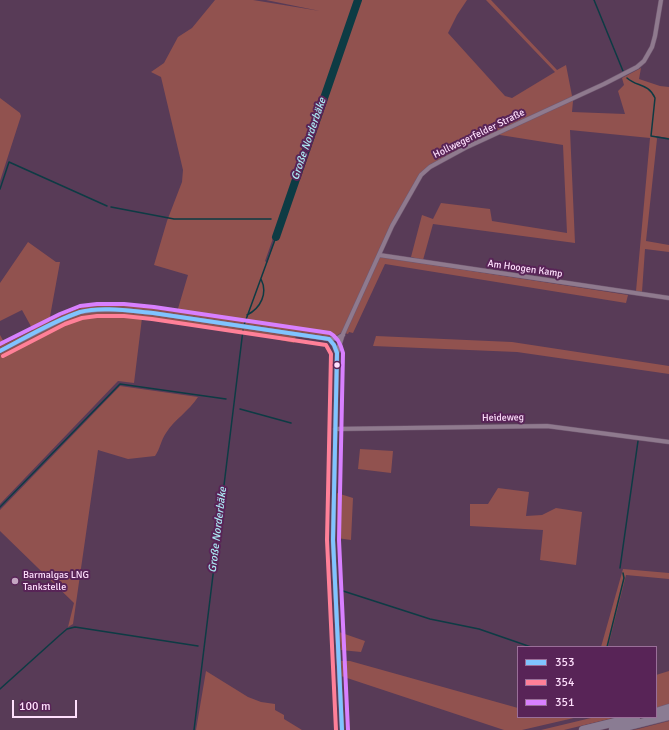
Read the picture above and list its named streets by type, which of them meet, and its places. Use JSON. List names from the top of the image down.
{
  "streets": {
    "street": ["Hollwegerfelder Straße", "Am Hoogen Kamp", "Heideweg"]
  },
  "crossings": [
    ["Hollwegerfelder Straße", "Am Hoogen Kamp"],
    ["Hollwegerfelder Straße", "Heideweg"]
  ],
  "water": ["Große Norderbäke"],
  "places": ["Barmalgas LNG Tankstelle"],
  "lines": ["transit line 351", "transit line 353", "transit line 354"],
  "legend": ["353", "354", "351"],
  "scale_bar": "100 m"
}
